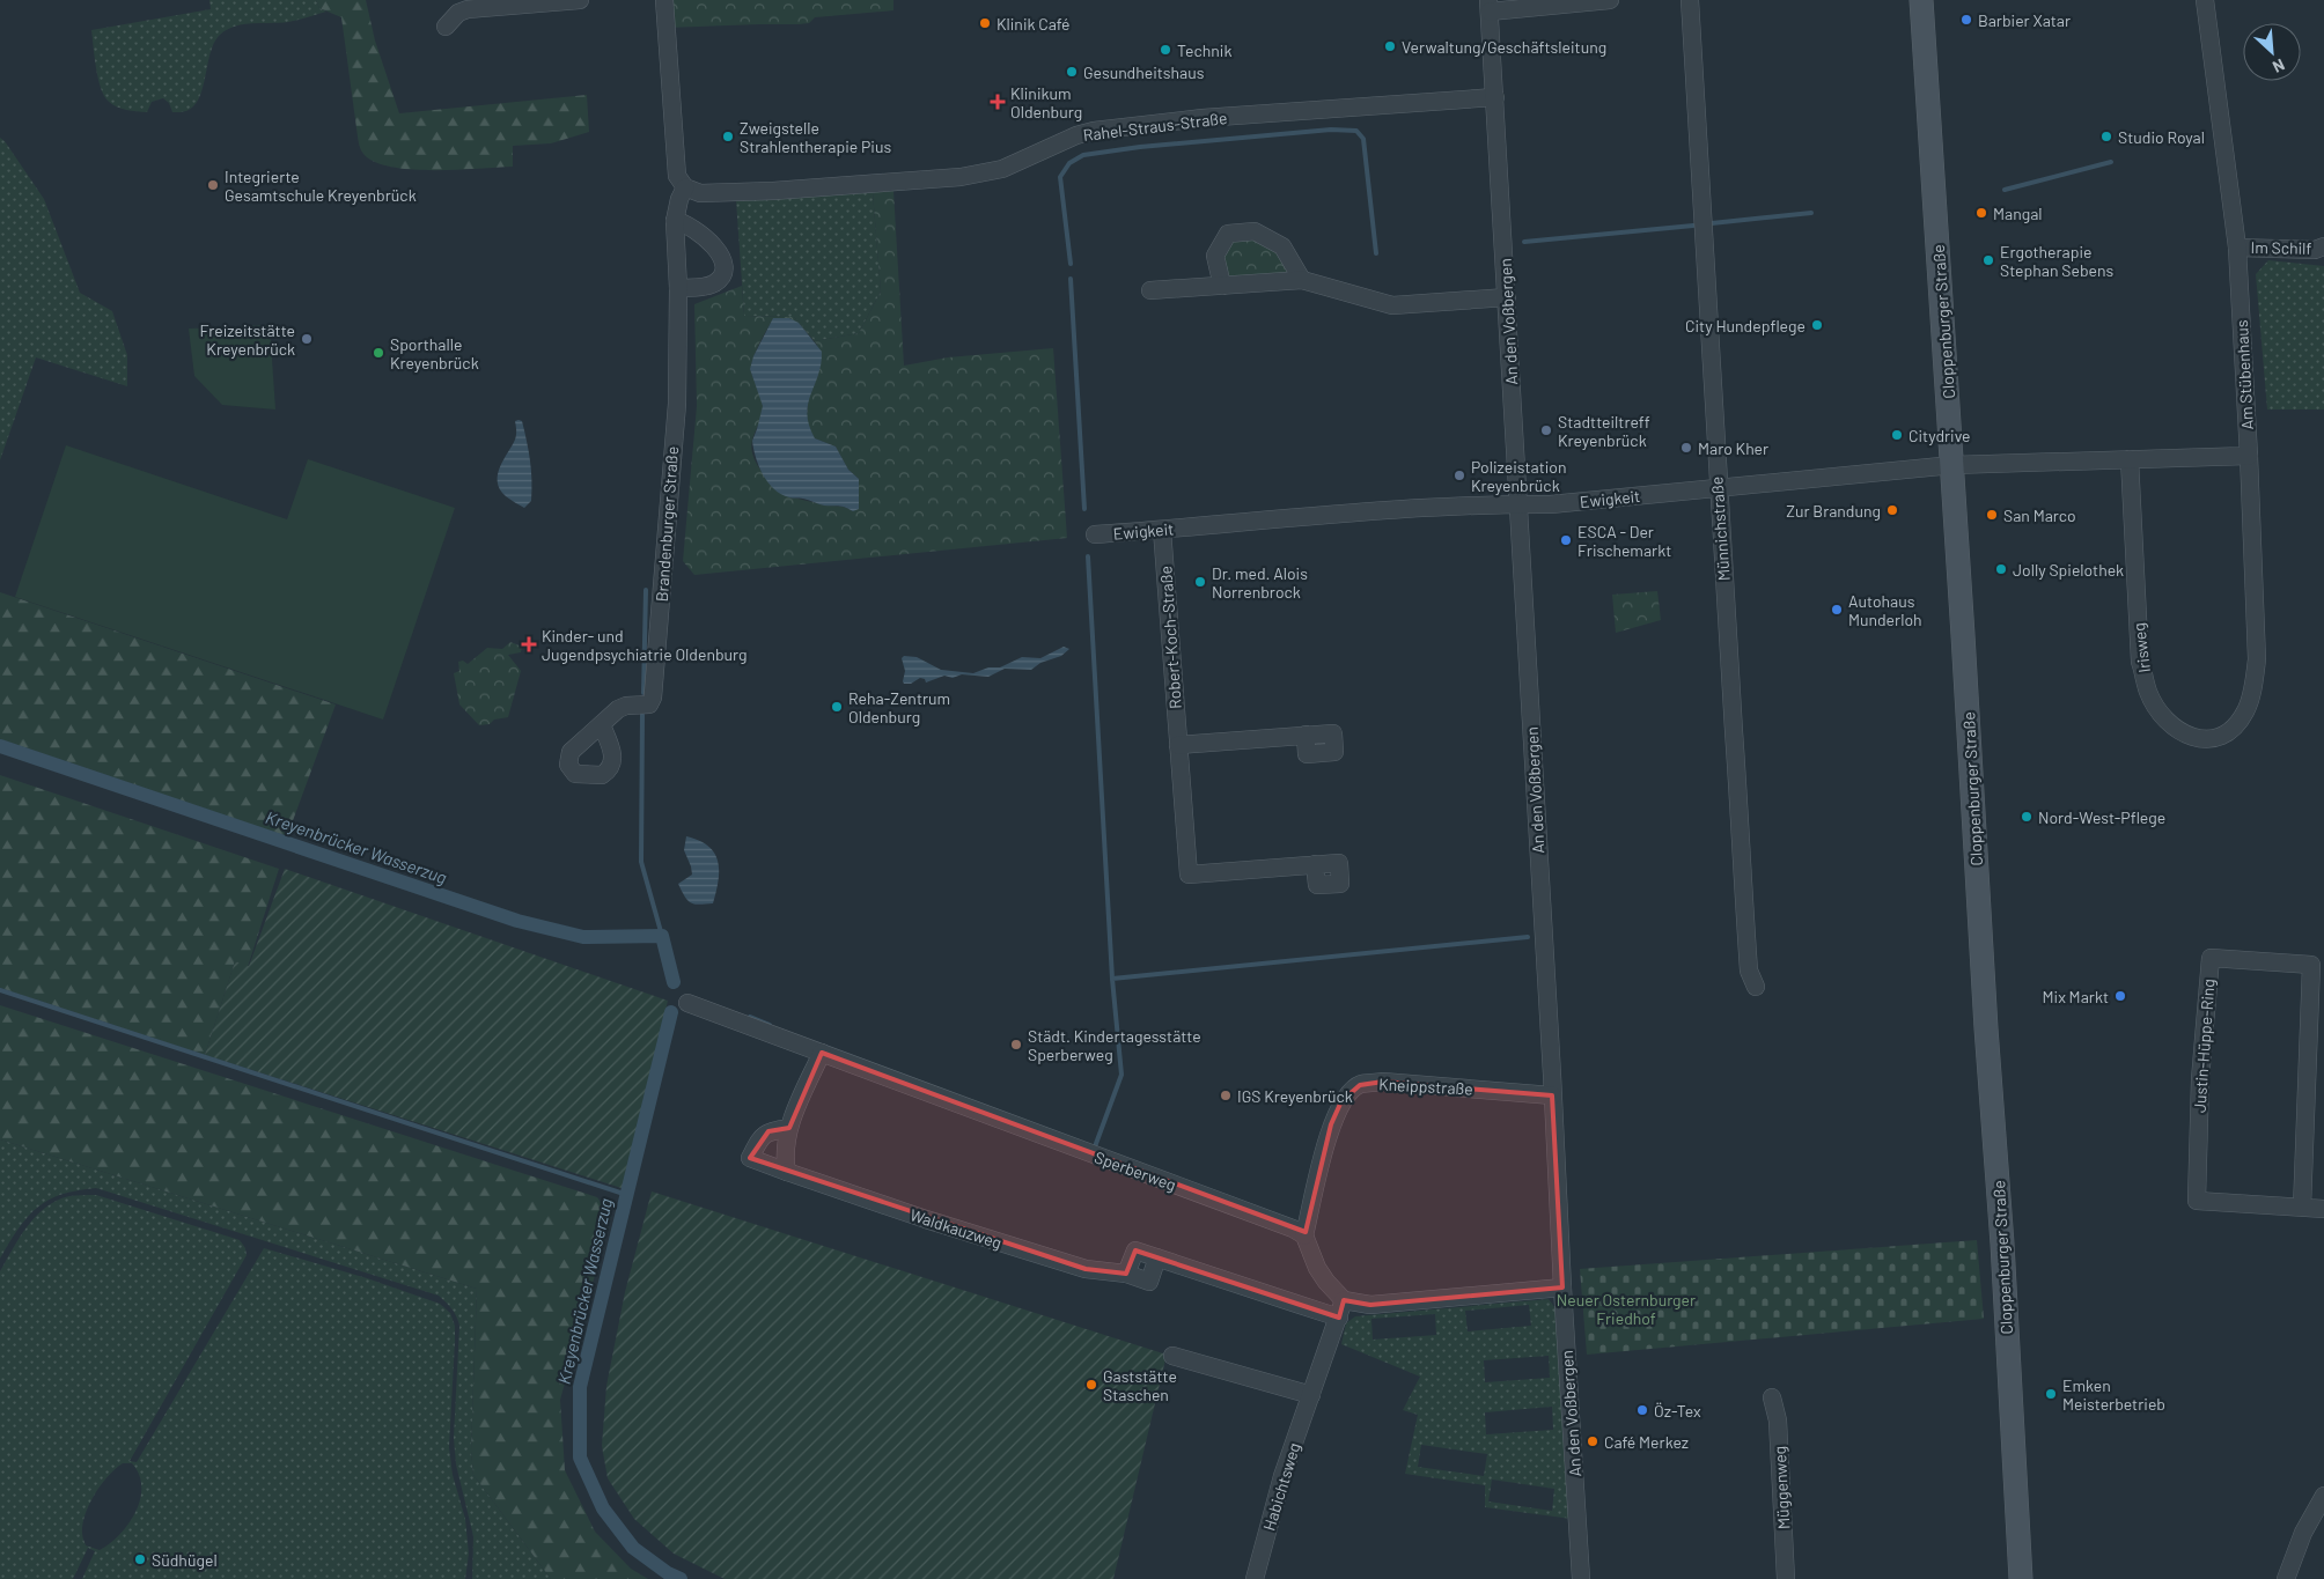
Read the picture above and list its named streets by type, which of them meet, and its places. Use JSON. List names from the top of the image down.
{
  "streets": {
    "main road": ["Cloppenburger Straße"],
    "street": [
      "Rahel-Straus-Straße",
      "Im Schilf",
      "An den Voßbergen",
      "Am Stübenhaus",
      "Ewigkeit",
      "Brandenburger Straße",
      "Münnichstraße",
      "Robert-Koch-Straße",
      "Irisweg",
      "Justin-Hüppe-Ring",
      "Kneippstraße",
      "Sperberweg",
      "Waldkauzweg",
      "Habichtsweg",
      "Müggenweg"
    ]
  },
  "crossings": [
    ["Rahel-Straus-Straße", "An den Voßbergen"],
    ["Rahel-Straus-Straße", "Brandenburger Straße"],
    ["Im Schilf", "Am Stübenhaus"],
    ["An den Voßbergen", "Ewigkeit"],
    ["An den Voßbergen", "Kneippstraße"],
    ["Cloppenburger Straße", "Ewigkeit"],
    ["Am Stübenhaus", "Irisweg"],
    ["Ewigkeit", "Münnichstraße"],
    ["Ewigkeit", "Robert-Koch-Straße"],
    ["Kneippstraße", "Sperberweg"],
    ["Waldkauzweg", "Habichtsweg"]
  ],
  "water": ["Kreyenbrücker Wasserzug"],
  "parks": ["Neuer Osternburger Friedhof"],
  "places": {
    "other": [
      "Barbier Xatar",
      "Klinik Café",
      "Verwaltung/Geschäftsleitung",
      "Technik",
      "Gesundheitshaus",
      "Zweigstelle Strahlentherapie Pius",
      "Studio Royal",
      "Integrierte Gesamtschule Kreyenbrück",
      "Mangal",
      "Ergotherapie Stephan Sebens",
      "City Hundepflege",
      "Freizeitstätte Kreyenbrück",
      "Sporthalle Kreyenbrück",
      "Stadtteiltreff Kreyenbrück",
      "Citydrive",
      "Maro Kher",
      "Polizeistation Kreyenbrück",
      "Zur Brandung",
      "San Marco",
      "ESCA - Der Frischemarkt",
      "Jolly Spielothek",
      "Dr. med. Alois Norrenbrock",
      "Autohaus Munderloh",
      "Reha-Zentrum Oldenburg",
      "Nord-West-Pflege",
      "Mix Markt",
      "Städt. Kindertagesstätte Sperberweg",
      "IGS Kreyenbrück",
      "Gaststätte Staschen",
      "Emken Meisterbetrieb",
      "Öz-Tex",
      "Café Merkez",
      "Südhügel"
    ],
    "health": ["Klinikum Oldenburg", "Kinder- und Jugendpsychiatrie Oldenburg"]
  },
  "north": "bottom right"
}
